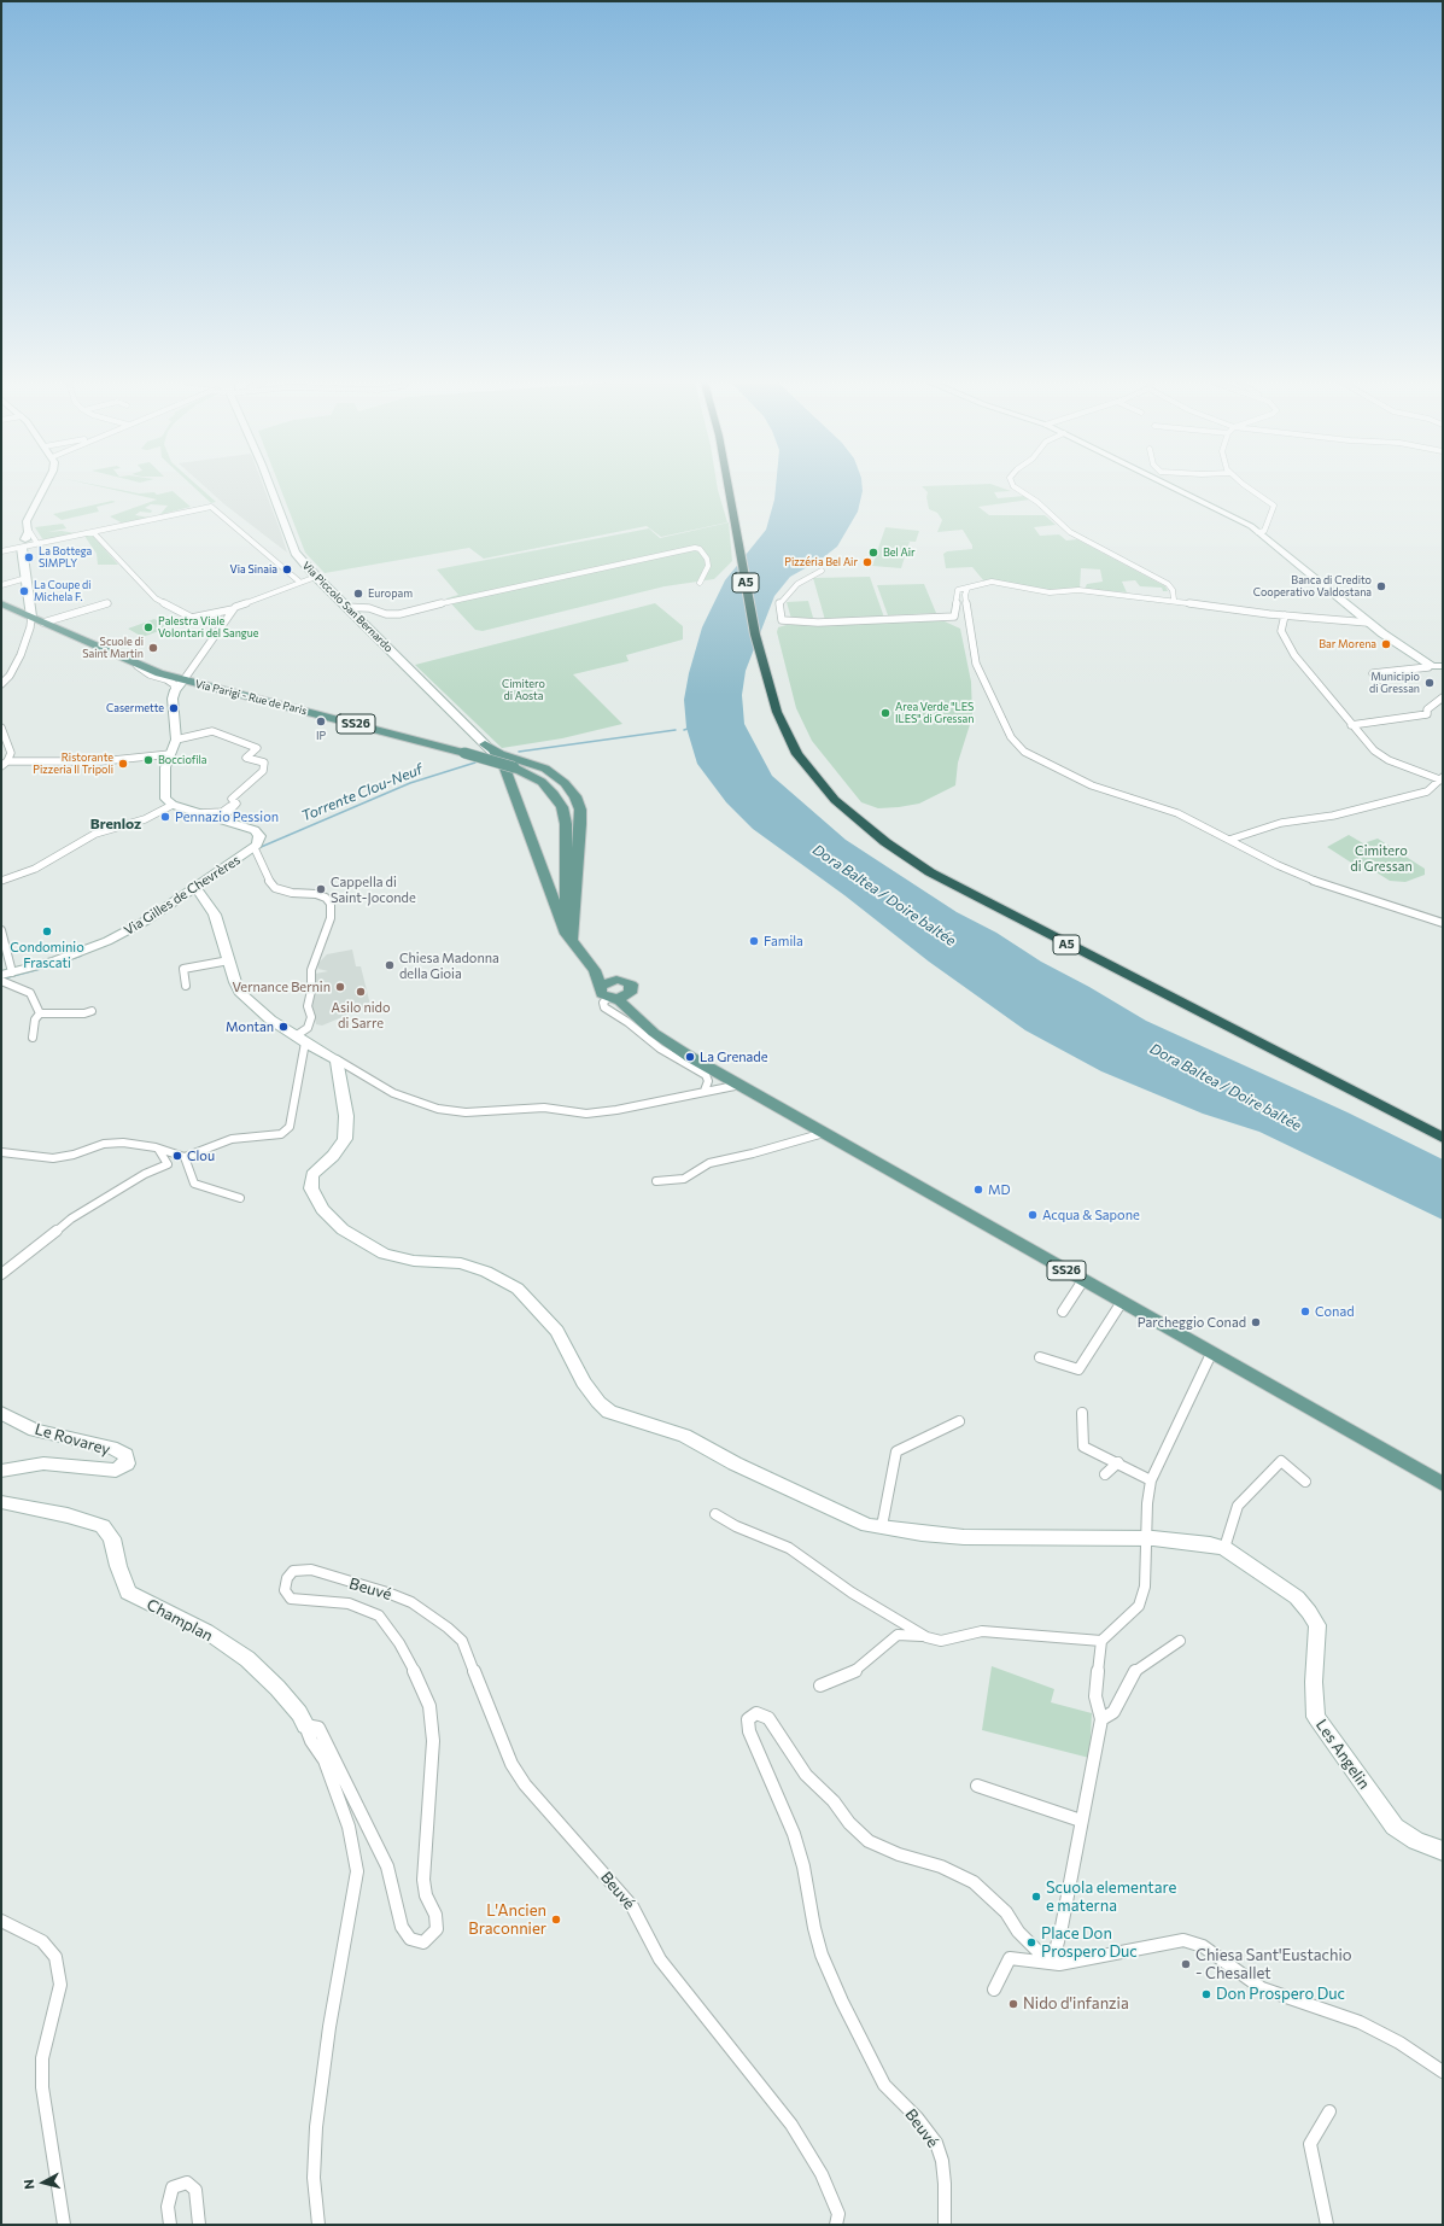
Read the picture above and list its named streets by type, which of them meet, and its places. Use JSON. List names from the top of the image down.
{
  "streets": {
    "highway": ["A5"],
    "main road": ["Via Parigi - Rue de Paris", "SS26"],
    "street": [
      "Via Piccolo San Bernardo",
      "Via Gilles de Chevrères",
      "Le Rovarey",
      "Beuvé",
      "Champlan",
      "Les Angelin"
    ]
  },
  "crossings": [
    ["Via Piccolo San Bernardo", "Via Parigi - Rue de Paris"],
    ["Via Piccolo San Bernardo", "SS26"],
    ["Via Parigi - Rue de Paris", "SS26"],
    ["Beuvé", "Champlan"]
  ],
  "districts": ["Brenloz"],
  "water": ["Torrente Clou-Neuf", "Dora Baltea / Doire baltée"],
  "parks": ["Cimitero di Aosta", "Cimitero di Gressan"],
  "places": [
    "Bel Air",
    "La Bottega SIMPLY",
    "Pizzéria Bel Air",
    "Via Sinaia",
    "Banca di Credito Cooperativo Valdostana",
    "La Coupe di Michela F.",
    "Europam",
    "Palestra Viale Volontari del Sangue",
    "Bar Morena",
    "Scuole di Saint Martin",
    "Municipio di Gressan",
    "Casermette",
    "Area Verde \"LES ILES\" di Gressan",
    "IP",
    "Bocciofila",
    "Ristorante Pizzeria Il Tripoli",
    "Pennazio Pession",
    "Cappella di Saint-Joconde",
    "Condominio Frascati",
    "Famila",
    "Chiesa Madonna della Gioia",
    "Vernance Bernin",
    "Asilo nido di Sarre",
    "Montan",
    "La Grenade",
    "Clou",
    "MD",
    "Acqua & Sapone",
    "Conad",
    "Parcheggio Conad",
    "Scuola elementare e materna",
    "L'Ancien Braconnier",
    "Place Don Prospero Duc",
    "Chiesa Sant'Eustachio - Chesallet",
    "Don Prospero Duc",
    "Nido d'infanzia"
  ],
  "north": "left"
}
